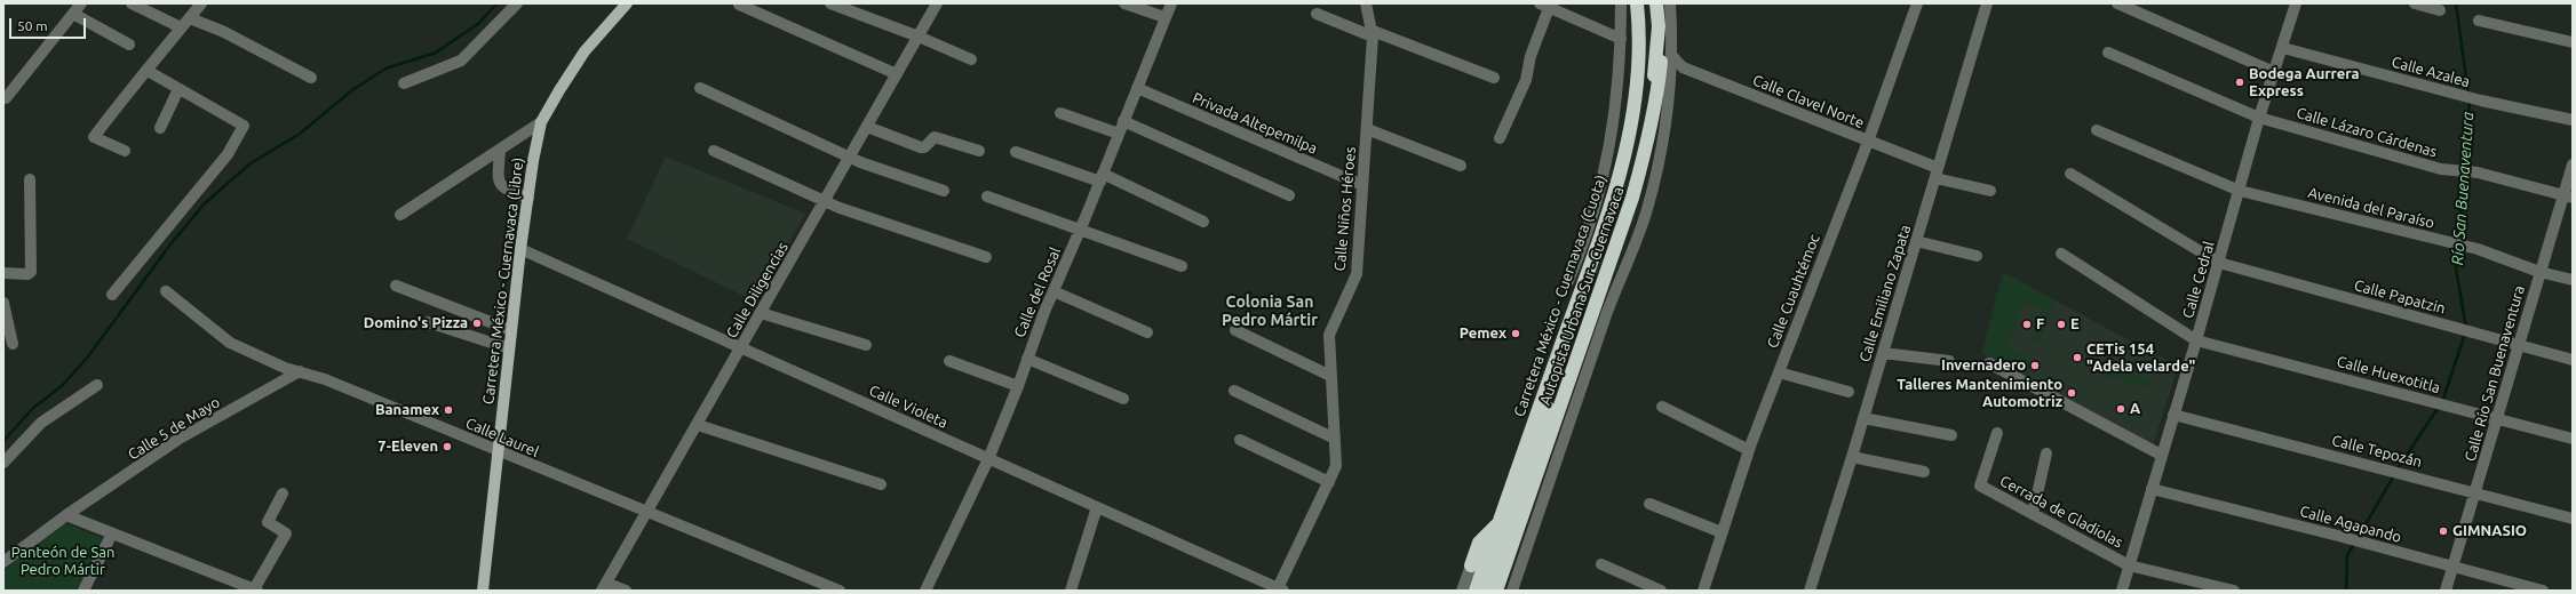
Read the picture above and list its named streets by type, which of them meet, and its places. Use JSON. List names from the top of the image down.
{
  "streets": {
    "highway": ["Carretera México - Cuernavaca (Cuota)", "Autopista Urbana Sur - Cuernavaca"],
    "main road": ["Carretera México - Cuernavaca (Libre)"],
    "street": [
      "Calle Azalea",
      "Calle Clavel Norte",
      "Privada Altepemilpa",
      "Calle Lázaro Cárdenas",
      "Avenida del Paraíso",
      "Calle Niños Héroes",
      "Calle Cedral",
      "Calle Diligencias",
      "Calle Cuauhtémoc",
      "Calle del Rosal",
      "Calle Emiliano Zapata",
      "Calle Papatzin",
      "Calle Río San Buenaventura",
      "Calle Huexotitla",
      "Calle Violeta",
      "Calle 5 de Mayo",
      "Calle Laurel",
      "Calle Tepozán",
      "Cerrada de Gladiolas",
      "Calle Agapando"
    ]
  },
  "crossings": [
    ["Calle Azalea", "Calle Cedral"],
    ["Calle Clavel Norte", "Calle Cuauhtémoc"],
    ["Calle Clavel Norte", "Calle Emiliano Zapata"],
    ["Privada Altepemilpa", "Calle Niños Héroes"],
    ["Privada Altepemilpa", "Calle del Rosal"],
    ["Calle Lázaro Cárdenas", "Calle Cedral"],
    ["Calle Lázaro Cárdenas", "Calle Río San Buenaventura"],
    ["Avenida del Paraíso", "Calle Cedral"],
    ["Avenida del Paraíso", "Calle Río San Buenaventura"],
    ["Calle Niños Héroes", "Calle Violeta"],
    ["Calle Cedral", "Calle Papatzin"],
    ["Calle Cedral", "Calle Huexotitla"],
    ["Calle Cedral", "Calle Tepozán"],
    ["Calle Cedral", "Cerrada de Gladiolas"],
    ["Calle Cedral", "Calle Agapando"],
    ["Carretera México - Cuernavaca (Libre)", "Calle Violeta"],
    ["Carretera México - Cuernavaca (Libre)", "Calle Laurel"],
    ["Calle Diligencias", "Calle Violeta"],
    ["Calle Diligencias", "Calle Laurel"],
    ["Calle del Rosal", "Calle Violeta"],
    ["Carretera México - Cuernavaca (Cuota)", "Autopista Urbana Sur - Cuernavaca"],
    ["Calle Papatzin", "Calle Río San Buenaventura"],
    ["Calle Río San Buenaventura", "Calle Huexotitla"],
    ["Calle Río San Buenaventura", "Calle Tepozán"],
    ["Calle Río San Buenaventura", "Calle Agapando"],
    ["Calle 5 de Mayo", "Calle Laurel"]
  ],
  "districts": ["Colonia San Pedro Mártir"],
  "water": ["Río San Buenaventura"],
  "parks": ["Panteón de San Pedro Mártir"],
  "places": [
    "Bodega Aurrera Express",
    "Domino's Pizza",
    "F",
    "E",
    "Pemex",
    "CETis 154 \"Adela velarde\"",
    "Invernadero",
    "Talleres Mantenimiento Automotriz",
    "A",
    "Banamex",
    "7-Eleven",
    "GIMNASIO"
  ],
  "scale_bar": "50 m"
}
